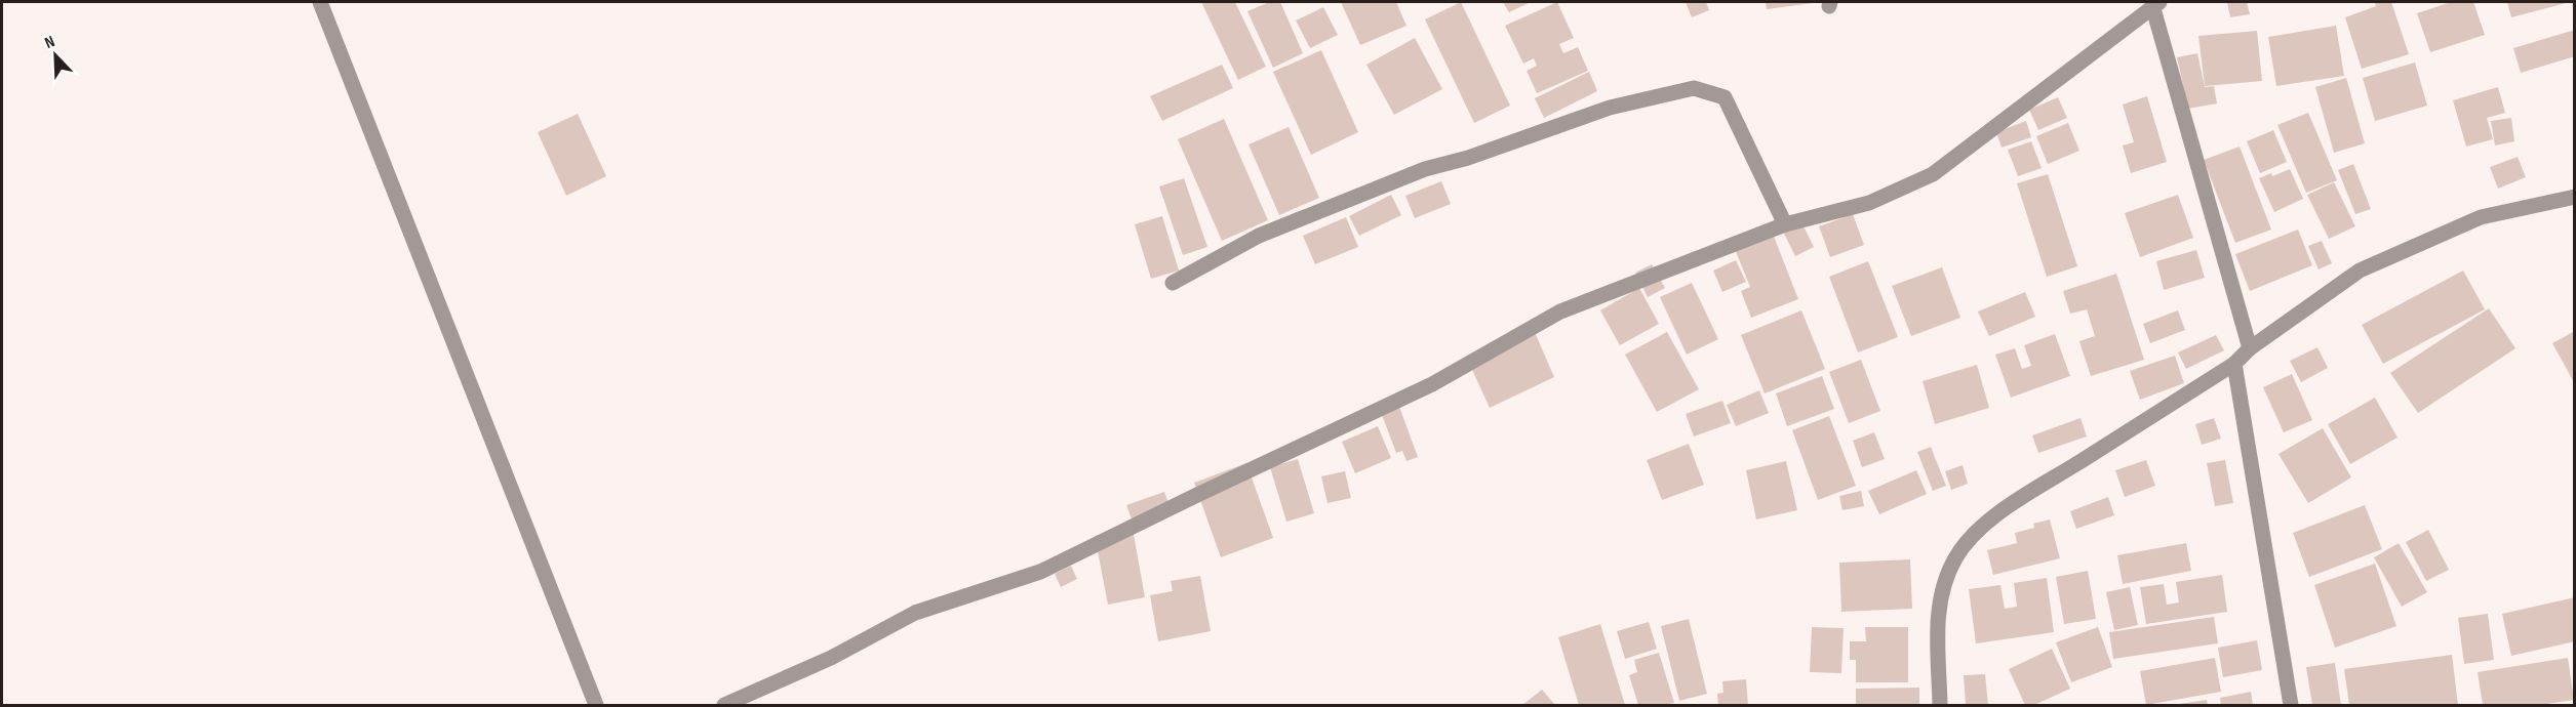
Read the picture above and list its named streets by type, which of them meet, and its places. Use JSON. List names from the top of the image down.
{
  "north": "top left"
}
